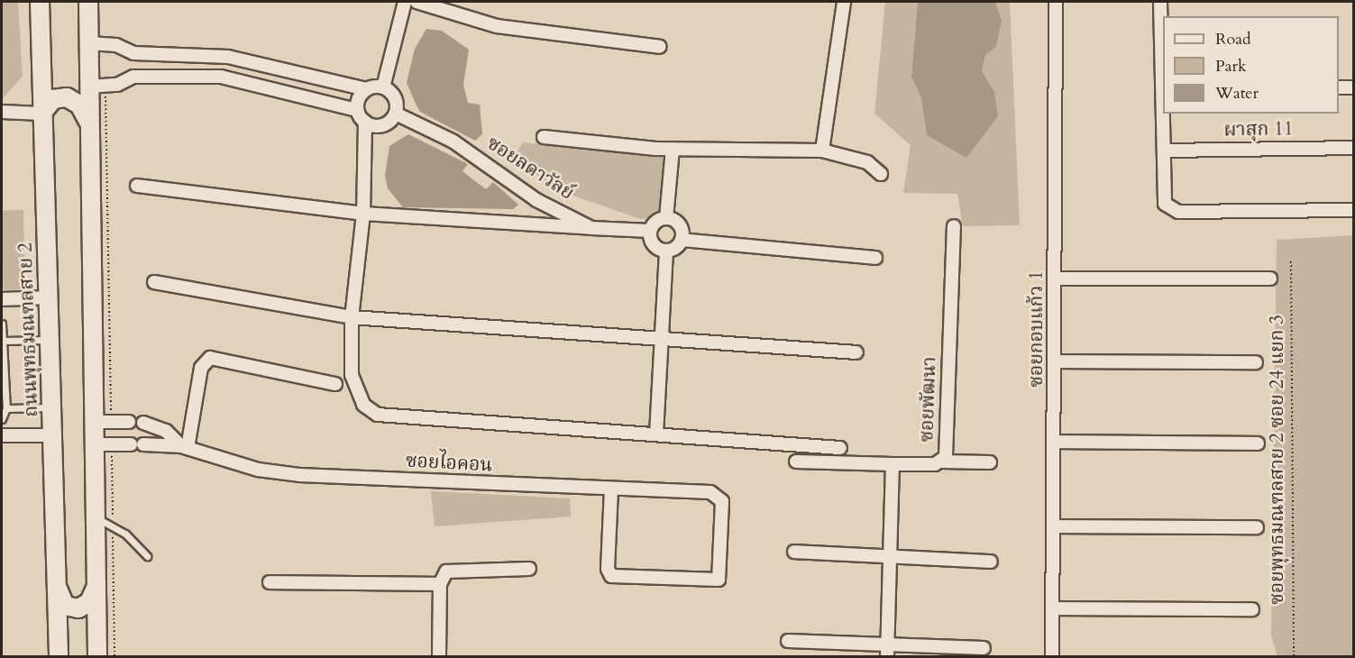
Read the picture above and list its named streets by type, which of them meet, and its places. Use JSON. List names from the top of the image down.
{
  "streets": {
    "main road": ["ถนนพุทธมณฑลสาย 2"],
    "street": [
      "ผาสุก 11",
      "ซอยลดาวัลย์",
      "ซอยกอบแก้ว 1",
      "ซอยพัฒนา",
      "ซอยไอคอน"
    ],
    "path": ["ซอยพุทธมณฑลสาย 2 ซอย 24 แยก 3"]
  },
  "legend": ["Road", "Park", "Water"]
}
